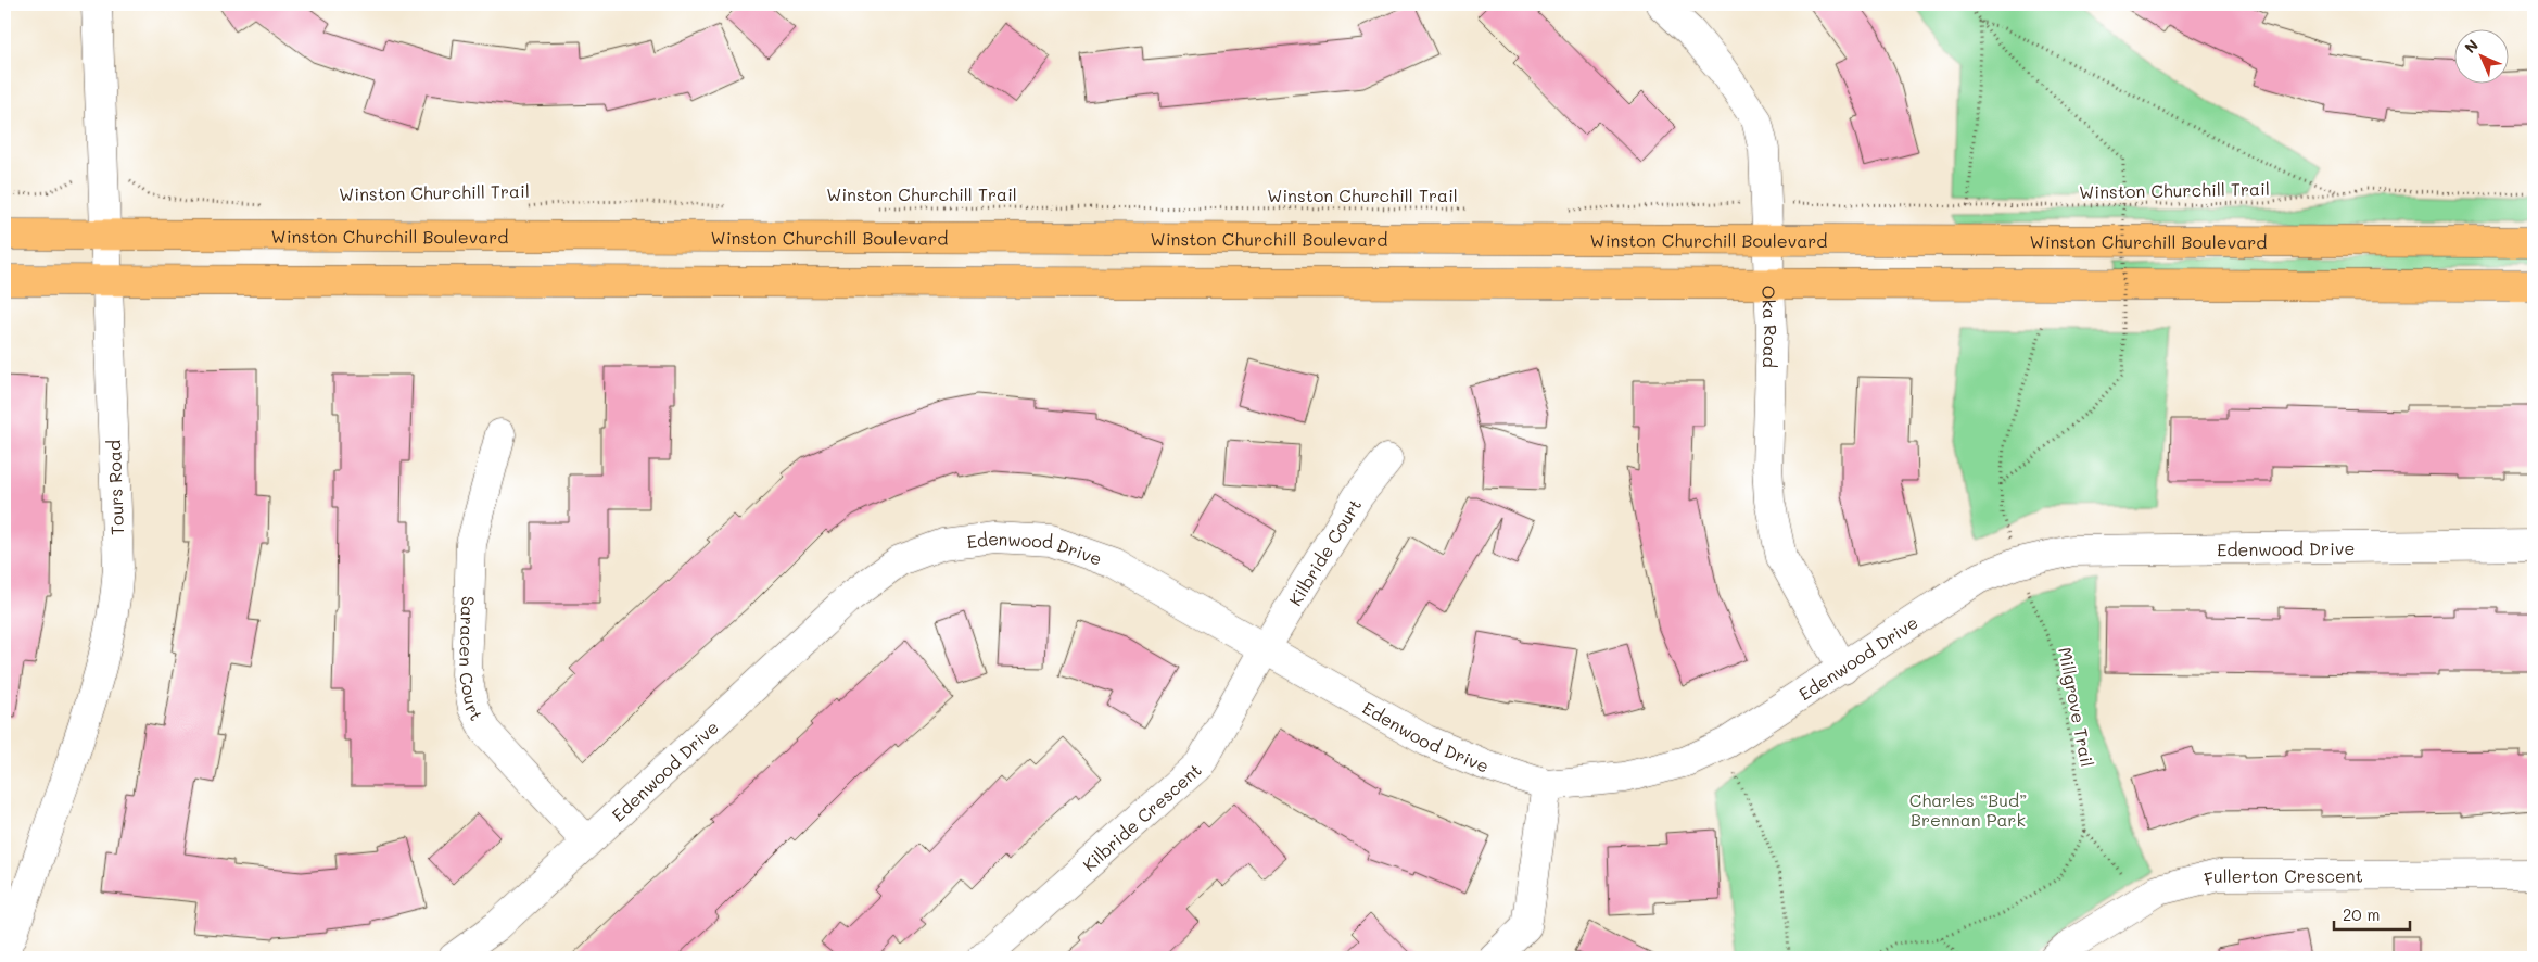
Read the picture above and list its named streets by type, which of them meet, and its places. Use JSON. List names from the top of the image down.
{
  "streets": {
    "main road": ["Winston Churchill Boulevard"],
    "street": [
      "Oka Road",
      "Tours Road",
      "Edenwood Drive",
      "Kilbride Court",
      "Saracen Court",
      "Kilbride Crescent",
      "Fullerton Crescent"
    ],
    "path": ["Winston Churchill Trail", "Millgrove Trail"]
  },
  "crossings": [
    ["Winston Churchill Boulevard", "Oka Road"],
    ["Winston Churchill Boulevard", "Tours Road"],
    ["Oka Road", "Edenwood Drive"],
    ["Edenwood Drive", "Kilbride Court"],
    ["Edenwood Drive", "Saracen Court"],
    ["Edenwood Drive", "Millgrove Trail"],
    ["Edenwood Drive", "Kilbride Crescent"],
    ["Kilbride Court", "Kilbride Crescent"]
  ],
  "parks": ["Charles “Bud” Brennan Park"],
  "scale_bar": "20 m",
  "north": "top left"
}
